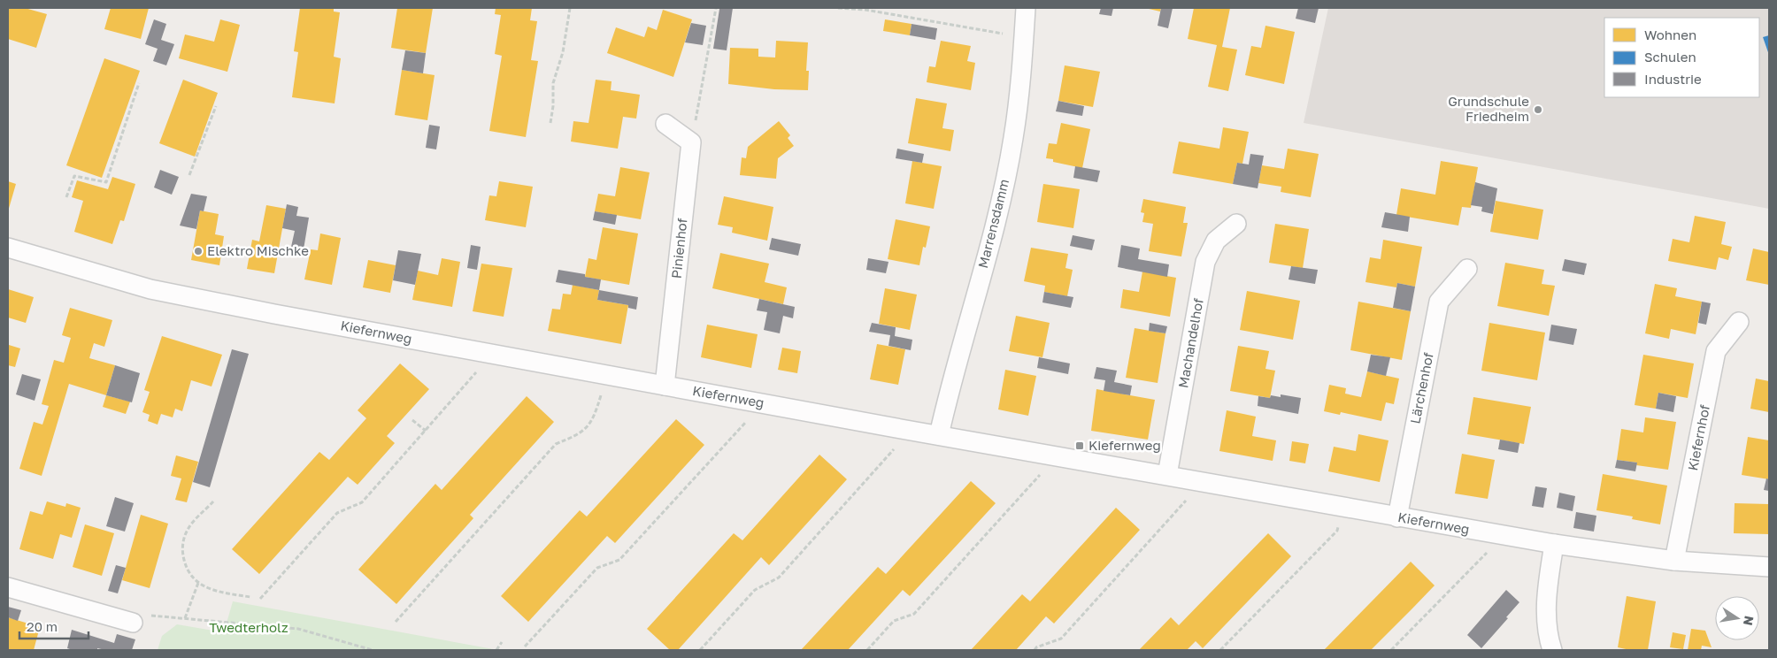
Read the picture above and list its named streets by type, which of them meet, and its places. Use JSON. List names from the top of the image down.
{
  "streets": {
    "street": [
      "Marrensdamm",
      "Pinienhof",
      "Kiefernweg",
      "Machandelhof",
      "Lärchenhof",
      "Kiefernhof"
    ]
  },
  "crossings": [
    ["Marrensdamm", "Kiefernweg"],
    ["Pinienhof", "Kiefernweg"],
    ["Kiefernweg", "Machandelhof"],
    ["Kiefernweg", "Lärchenhof"],
    ["Kiefernweg", "Kiefernhof"]
  ],
  "parks": ["Twedterholz"],
  "places": {
    "other": ["Grundschule Friedheim", "Elektro Mischke"],
    "transit": ["Kiefernweg"]
  },
  "legend": ["Wohnen", "Schulen", "Industrie"],
  "scale_bar": "20 m",
  "north": "right"
}
